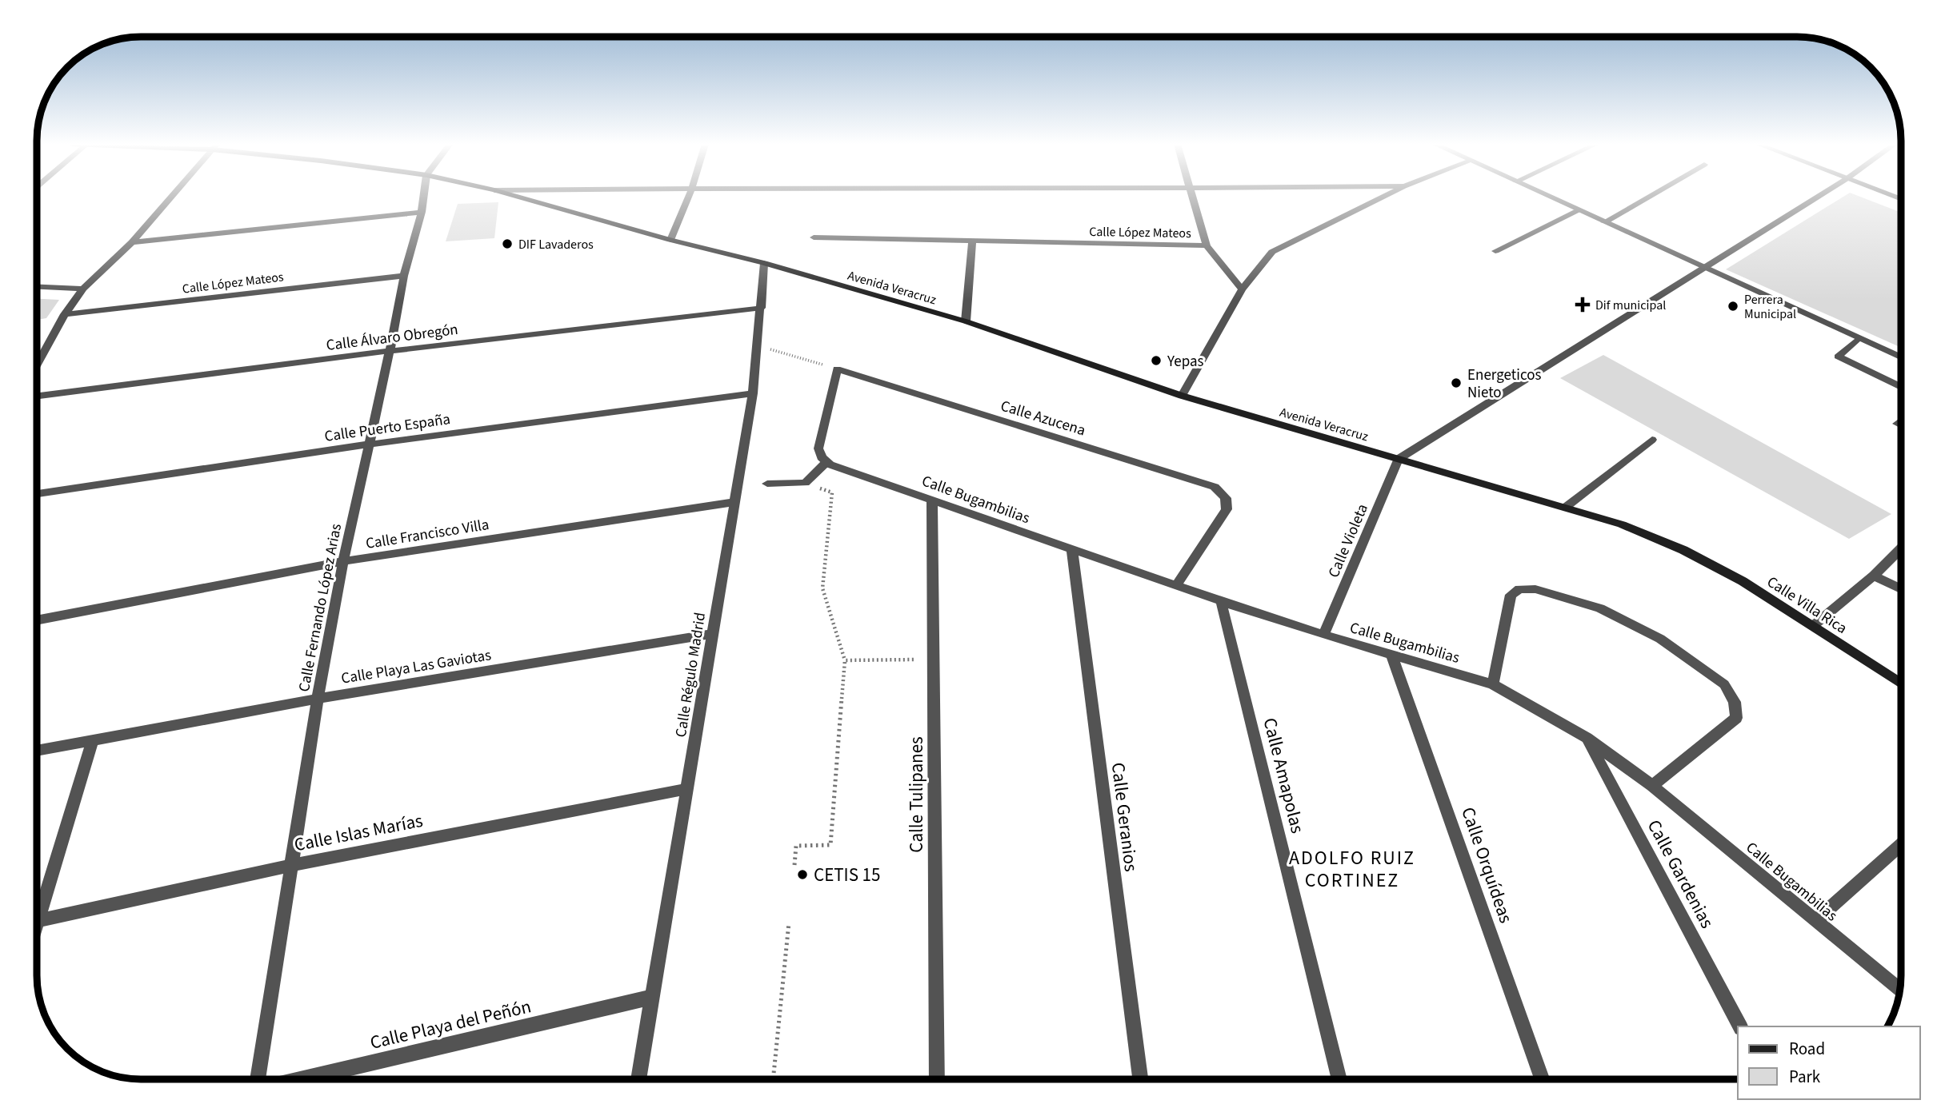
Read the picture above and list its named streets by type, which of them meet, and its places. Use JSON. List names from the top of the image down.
{
  "streets": {
    "main road": ["Avenida Veracruz", "Calle Villa Rica"],
    "street": [
      "Calle López Mateos",
      "Calle Álvaro Obregón",
      "Calle Azucena",
      "Calle Puerto España",
      "Calle Bugambilias",
      "Calle Francisco Villa",
      "Calle Violeta",
      "Calle Fernando López Arias",
      "Calle Playa Las Gaviotas",
      "Calle Régulo Madrid",
      "Calle Amapolas",
      "Calle Tulipanes",
      "Calle Geranios",
      "Calle Islas Marías",
      "Calle Orquídeas",
      "Calle Gardenias",
      "Calle Playa del Peñón"
    ]
  },
  "crossings": [
    ["Calle López Mateos", "Calle Fernando López Arias"],
    ["Avenida Veracruz", "Calle Violeta"],
    ["Avenida Veracruz", "Calle Villa Rica"],
    ["Avenida Veracruz", "Calle Régulo Madrid"],
    ["Calle Álvaro Obregón", "Calle Fernando López Arias"],
    ["Calle Álvaro Obregón", "Calle Régulo Madrid"],
    ["Calle Azucena", "Calle Bugambilias"],
    ["Calle Puerto España", "Calle Fernando López Arias"],
    ["Calle Puerto España", "Calle Régulo Madrid"],
    ["Calle Bugambilias", "Calle Violeta"],
    ["Calle Bugambilias", "Calle Amapolas"],
    ["Calle Bugambilias", "Calle Tulipanes"],
    ["Calle Bugambilias", "Calle Geranios"],
    ["Calle Bugambilias", "Calle Orquídeas"],
    ["Calle Bugambilias", "Calle Gardenias"],
    ["Calle Francisco Villa", "Calle Fernando López Arias"],
    ["Calle Francisco Villa", "Calle Régulo Madrid"],
    ["Calle Fernando López Arias", "Calle Playa Las Gaviotas"],
    ["Calle Fernando López Arias", "Calle Islas Marías"],
    ["Calle Playa Las Gaviotas", "Calle Régulo Madrid"],
    ["Calle Régulo Madrid", "Calle Islas Marías"],
    ["Calle Régulo Madrid", "Calle Playa del Peñón"]
  ],
  "districts": ["ADOLFO RUIZ CORTINEZ"],
  "places": {
    "other": [
      "DIF Lavaderos",
      "Perrera Municipal",
      "Yepas",
      "Energeticos Nieto",
      "CETIS 15"
    ],
    "health": ["Dif municipal"]
  },
  "legend": ["Road", "Park"]
}
